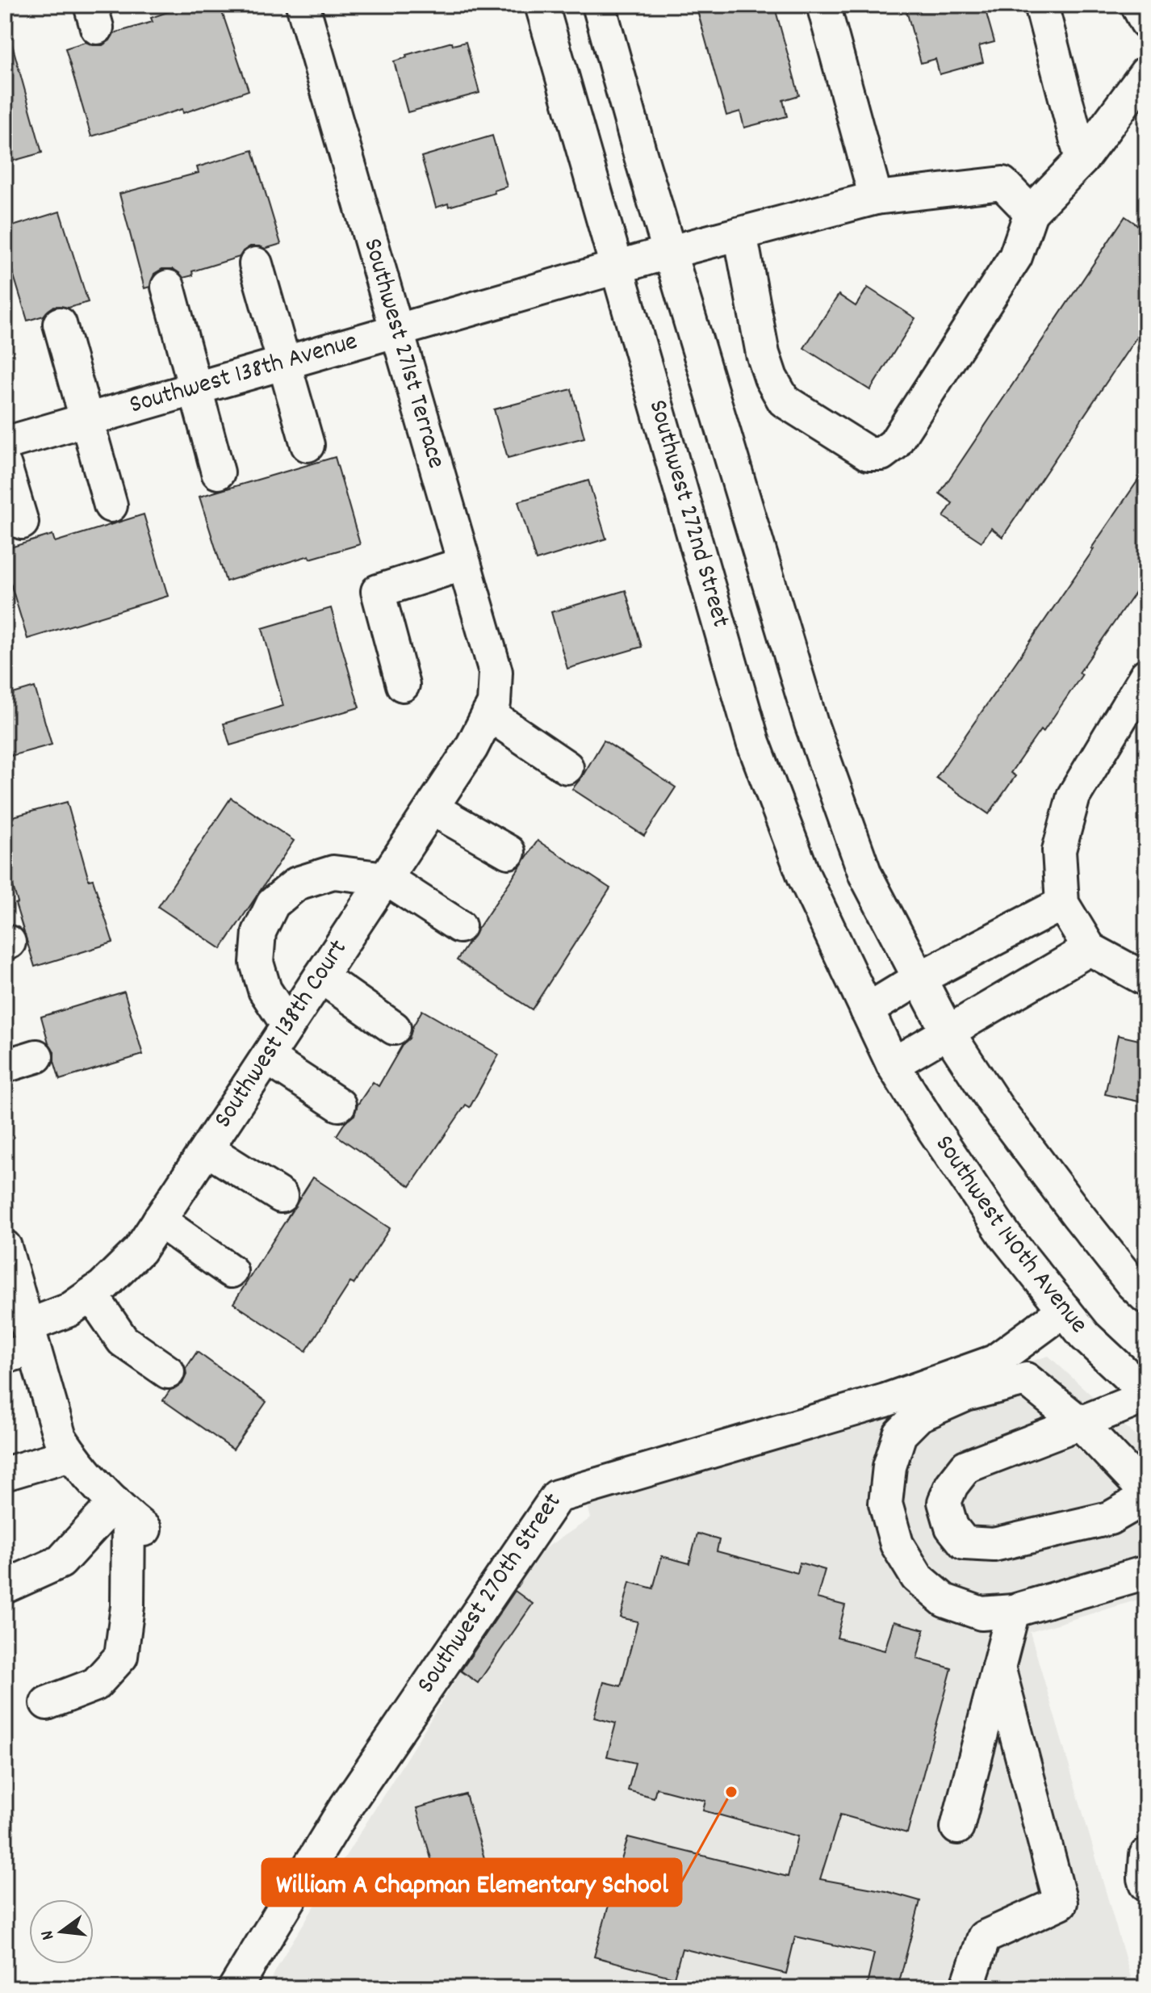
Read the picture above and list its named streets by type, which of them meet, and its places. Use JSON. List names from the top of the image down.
{
  "streets": {
    "street": [
      "Southwest 271st Terrace",
      "Southwest 138th Avenue",
      "Southwest 272nd Street",
      "Southwest 138th Court",
      "Southwest 140th Avenue",
      "Southwest 270th Street"
    ]
  },
  "crossings": [
    ["Southwest 271st Terrace", "Southwest 138th Avenue"],
    ["Southwest 271st Terrace", "Southwest 138th Court"],
    ["Southwest 138th Avenue", "Southwest 272nd Street"],
    ["Southwest 272nd Street", "Southwest 140th Avenue"],
    ["Southwest 140th Avenue", "Southwest 270th Street"]
  ],
  "places": ["William A Chapman Elementary School"],
  "north": "left"
}
